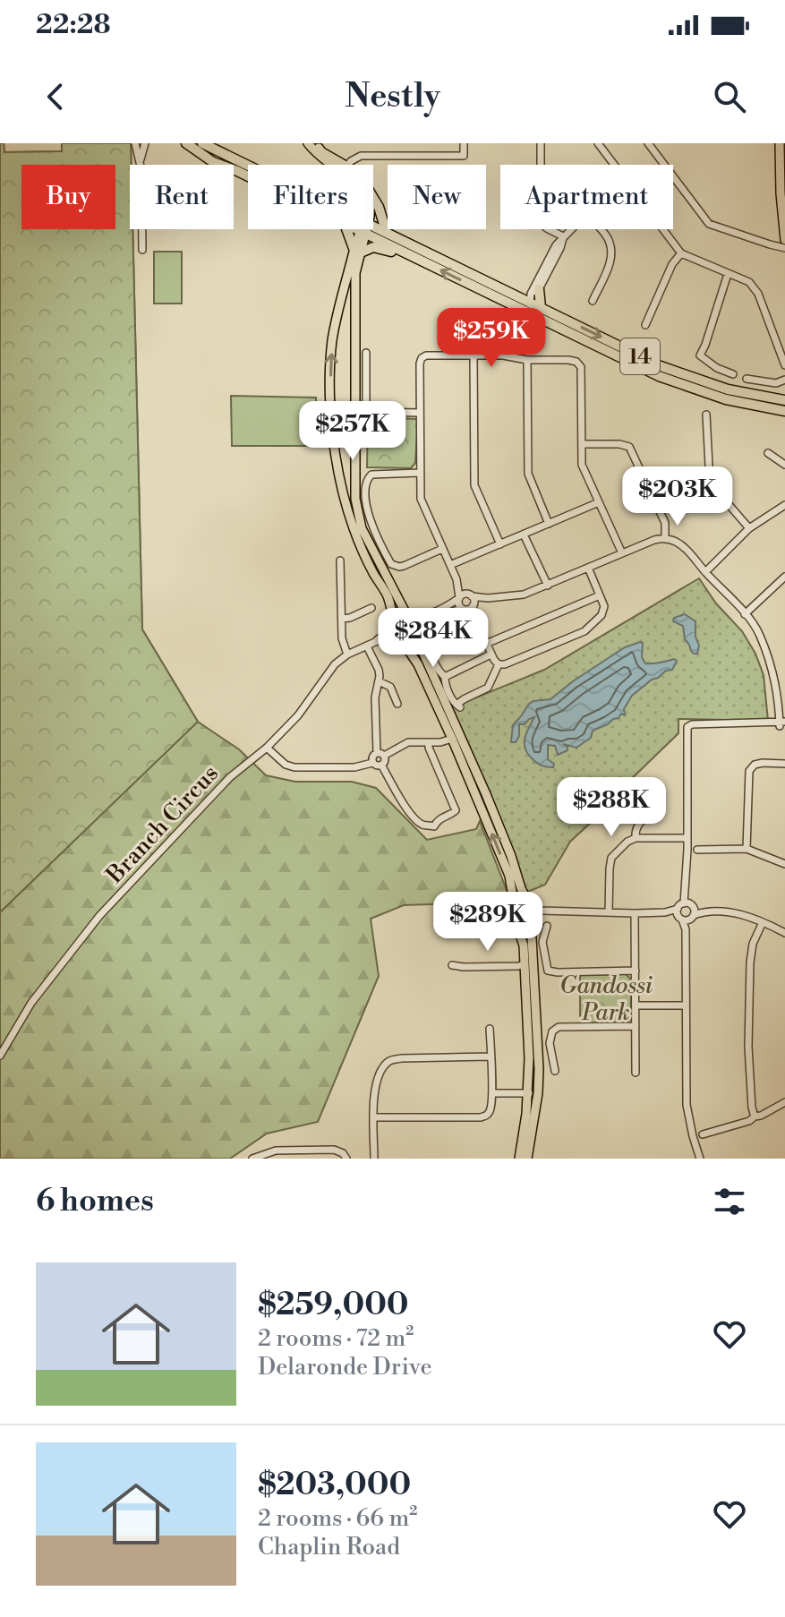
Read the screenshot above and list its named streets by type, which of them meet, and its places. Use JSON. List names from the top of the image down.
{
  "streets": {
    "highway": ["14"],
    "street": ["Branch Circus"]
  },
  "parks": ["Gandossi Park"],
  "page": {
    "status": "22:28",
    "header": "Nestly",
    "chip": [
      "Buy",
      "Rent",
      "Filters",
      "New",
      "Apartment"
    ],
    "price": [
      "$259K",
      "$257K",
      "$203K",
      "$284K",
      "$288K",
      "$289K"
    ],
    "heading": "6 homes",
    "list": [
      {
        "name": "$259,000",
        "note": "2 rooms · 72 m² · Delaronde Drive"
      },
      {
        "name": "$203,000",
        "note": "2 rooms · 66 m² · Chaplin Road"
      }
    ]
  }
}
